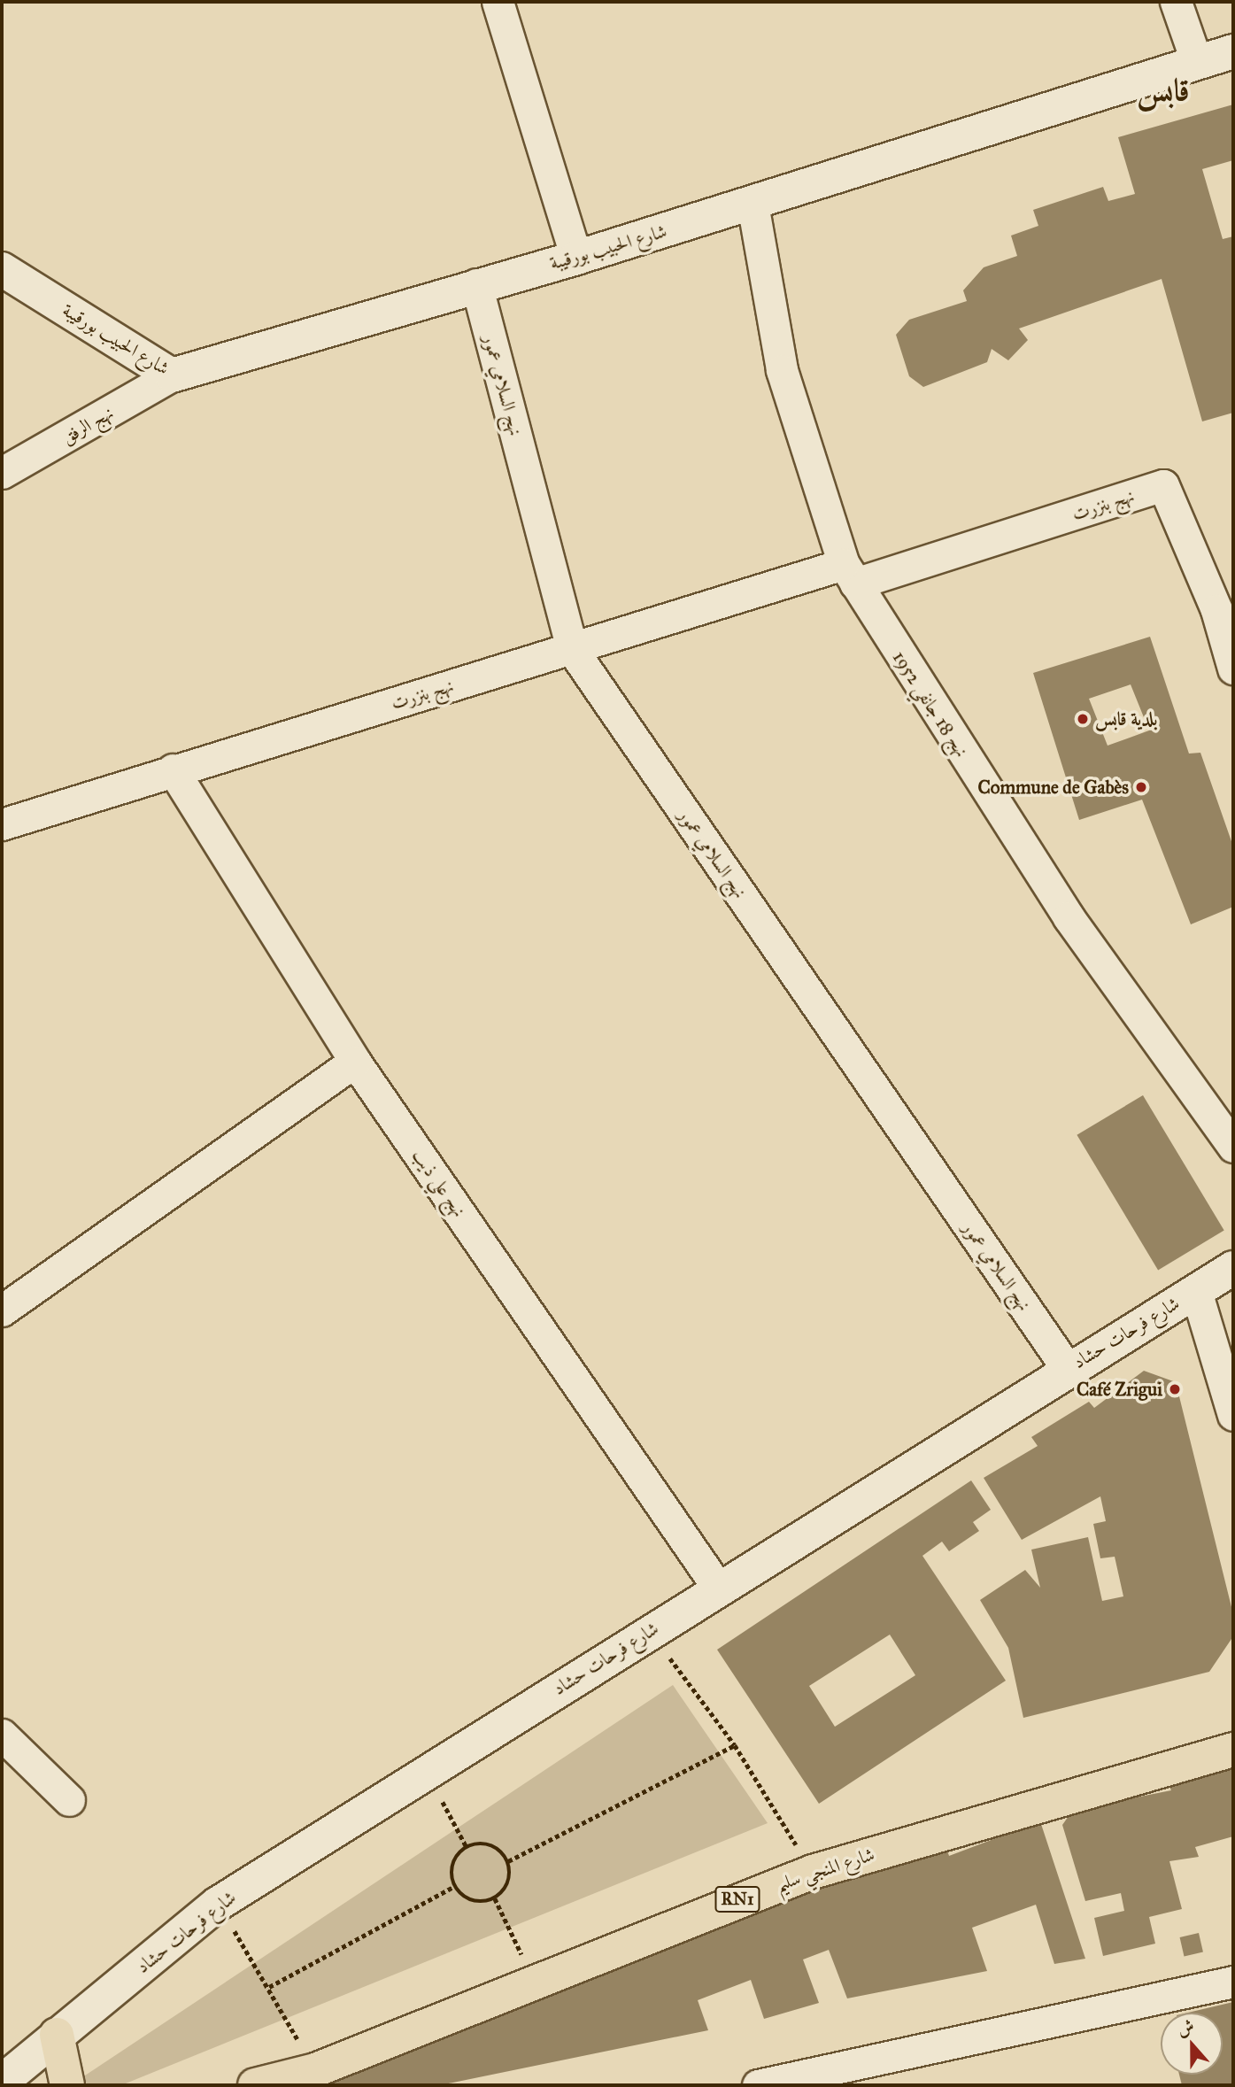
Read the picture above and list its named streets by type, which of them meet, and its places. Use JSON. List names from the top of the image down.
{
  "streets": {
    "main road": ["شارع المنجي سليم", "RN1"],
    "street": [
      "شارع الحبيب بورقيبة",
      "نهج السلامي عمور",
      "نهج الرفق",
      "نهج بنزرت",
      "نهج 18 جانفي 1952",
      "نهج علي ذيب",
      "شارع فرحات حشاد"
    ]
  },
  "crossings": [
    ["شارع الحبيب بورقيبة", "نهج السلامي عمور"],
    ["شارع الحبيب بورقيبة", "نهج الرفق"],
    ["شارع الحبيب بورقيبة", "نهج 18 جانفي 1952"],
    ["نهج السلامي عمور", "نهج بنزرت"],
    ["نهج السلامي عمور", "شارع فرحات حشاد"],
    ["نهج بنزرت", "نهج 18 جانفي 1952"],
    ["نهج بنزرت", "نهج علي ذيب"],
    ["نهج علي ذيب", "شارع فرحات حشاد"]
  ],
  "districts": ["قابس"],
  "places": ["بلدية قابس", "Commune de Gabès", "Café Zrigui"],
  "north": "top"
}
